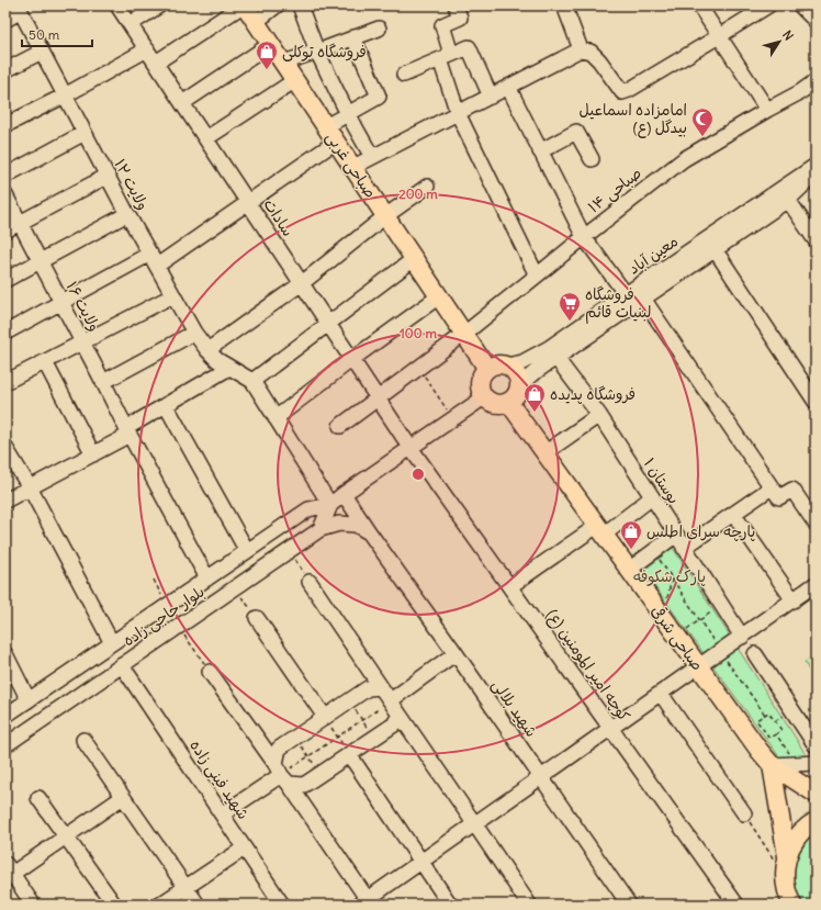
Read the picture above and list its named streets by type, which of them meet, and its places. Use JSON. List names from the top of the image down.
{
  "streets": {
    "main road": ["صباحی غربی", "صباحی شرقی"],
    "street": [
      "ولایت ۱۲",
      "صباحی ۱۴",
      "سادات",
      "معین آباد",
      "ولایت ۱۶",
      "بوستان ۱",
      "بلوار حاجی زاده",
      "کوچه امیر المومنین (ع)",
      "شهید بلالی",
      "شهید فینی زاده"
    ]
  },
  "crossings": [
    ["صباحی غربی", "صباحی ۱۴"],
    ["صباحی غربی", "معین آباد"],
    ["صباحی غربی", "بلوار حاجی زاده"],
    ["صباحی غربی", "صباحی شرقی"],
    ["صباحی ۱۴", "سادات"],
    ["سادات", "بلوار حاجی زاده"],
    ["سادات", "کوچه امیر المومنین (ع)"],
    ["معین آباد", "بوستان ۱"],
    ["معین آباد", "بلوار حاجی زاده"],
    ["معین آباد", "صباحی شرقی"],
    ["ولایت ۱۶", "بلوار حاجی زاده"],
    ["بلوار حاجی زاده", "صباحی شرقی"],
    ["بلوار حاجی زاده", "کوچه امیر المومنین (ع)"],
    ["بلوار حاجی زاده", "شهید بلالی"],
    ["بلوار حاجی زاده", "شهید فینی زاده"]
  ],
  "parks": ["پارک شکوفه"],
  "places": {
    "shop": ["فروشگاه توکلی", "فروشگاه پدیده", "پارچه سرای اطلس"],
    "mosque": ["امامزاده اسماعیل (ع) بیدگل"],
    "supermarket": ["فروشگاه لبنیات قائم"]
  },
  "scale_bar": "50 m",
  "north": "top right",
  "rings": ["200 m", "100 m"]
}
